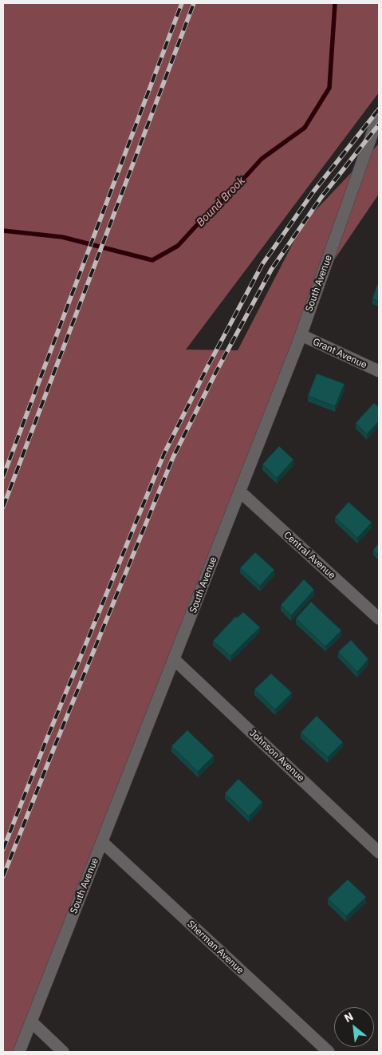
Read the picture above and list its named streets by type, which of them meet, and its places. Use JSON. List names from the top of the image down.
{
  "streets": {
    "street": [
      "South Avenue",
      "Grant Avenue",
      "Central Avenue",
      "Johnson Avenue",
      "Sherman Avenue"
    ]
  },
  "crossings": [
    ["South Avenue", "Grant Avenue"],
    ["South Avenue", "Central Avenue"],
    ["South Avenue", "Johnson Avenue"],
    ["South Avenue", "Sherman Avenue"]
  ],
  "water": ["Bound Brook"],
  "north": "top left"
}
